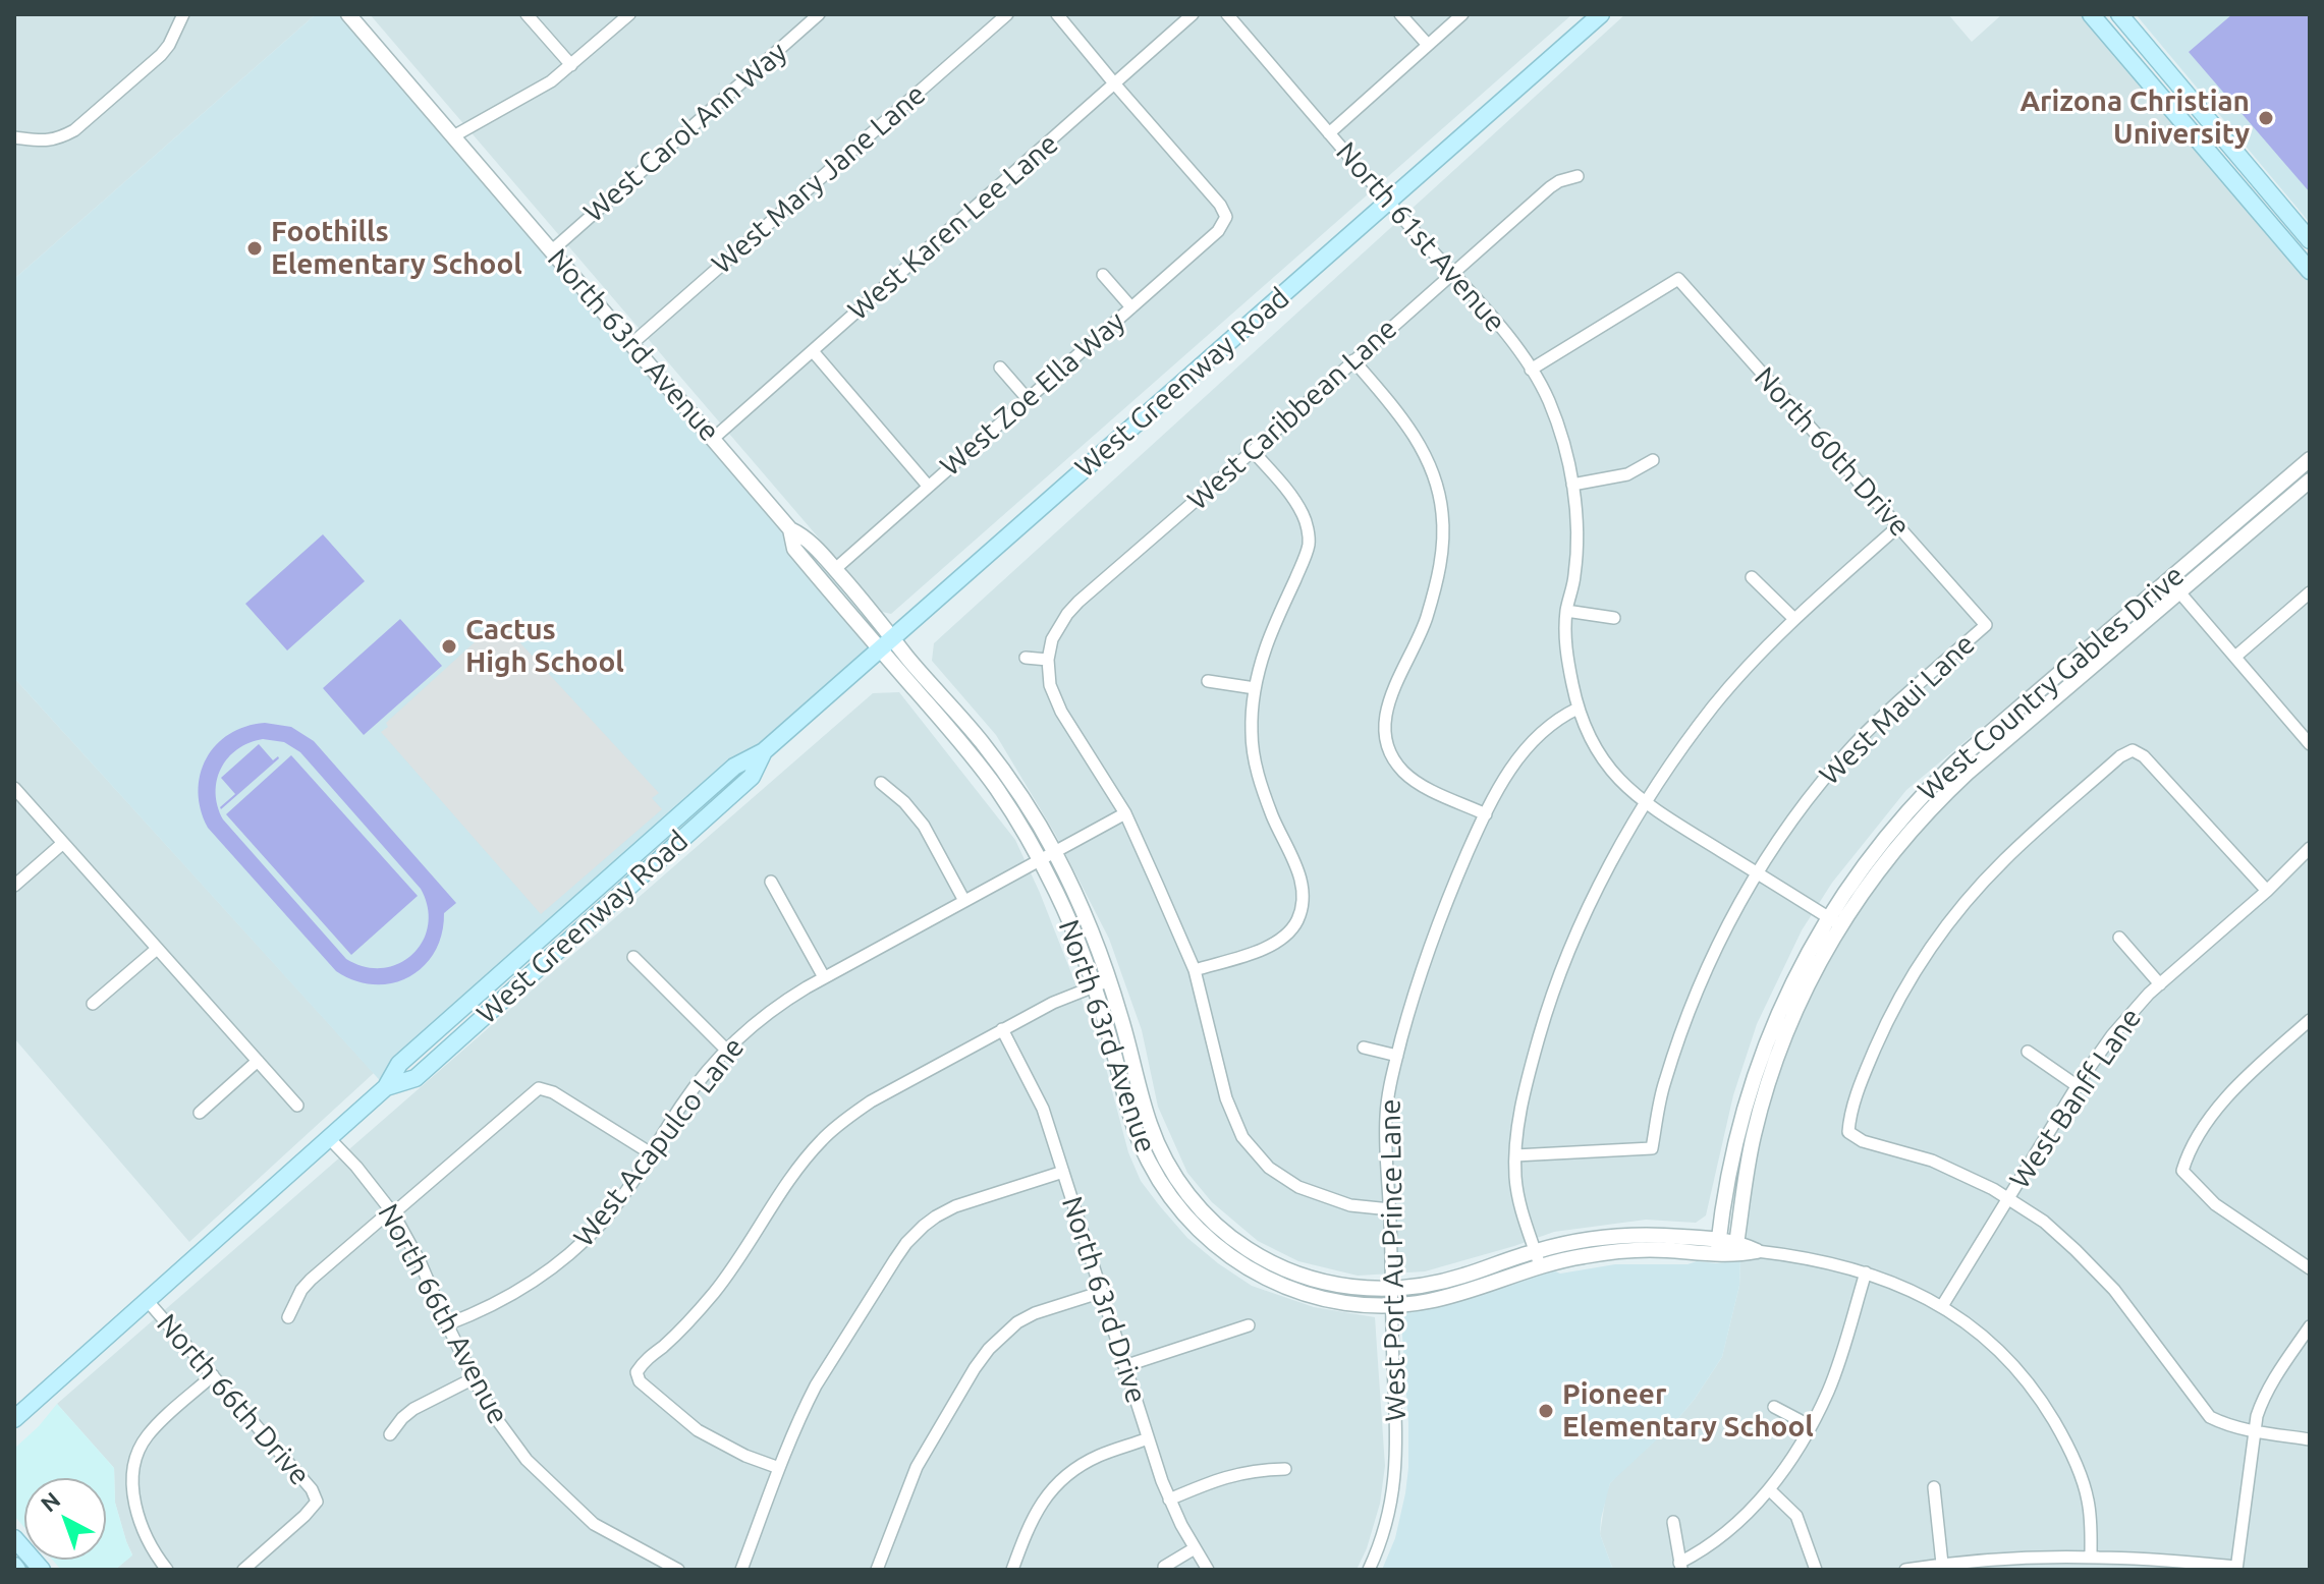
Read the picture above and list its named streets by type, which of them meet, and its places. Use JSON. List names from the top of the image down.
{
  "streets": {
    "main road": ["West Greenway Road"],
    "street": [
      "West Carol Ann Way",
      "West Mary Jane Lane",
      "West Karen Lee Lane",
      "North 61st Avenue",
      "North 63rd Avenue",
      "West Zoe Ella Way",
      "West Caribbean Lane",
      "North 60th Drive",
      "West Country Gables Drive",
      "West Maui Lane",
      "West Banff Lane",
      "West Acapulco Lane",
      "West Port Au Prince Lane",
      "North 63rd Drive",
      "North 66th Avenue",
      "North 66th Drive"
    ]
  },
  "crossings": [
    ["West Carol Ann Way", "North 63rd Avenue"],
    ["West Mary Jane Lane", "North 63rd Avenue"],
    ["West Karen Lee Lane", "North 63rd Avenue"],
    ["West Karen Lee Lane", "West Zoe Ella Way"],
    ["North 61st Avenue", "West Greenway Road"],
    ["North 61st Avenue", "West Caribbean Lane"],
    ["North 61st Avenue", "North 60th Drive"],
    ["North 61st Avenue", "West Country Gables Drive"],
    ["North 61st Avenue", "West Maui Lane"],
    ["North 61st Avenue", "West Port Au Prince Lane"],
    ["North 63rd Avenue", "West Greenway Road"],
    ["North 63rd Avenue", "West Zoe Ella Way"],
    ["North 63rd Avenue", "West Country Gables Drive"],
    ["North 63rd Avenue", "West Banff Lane"],
    ["North 63rd Avenue", "West Acapulco Lane"],
    ["North 63rd Avenue", "West Port Au Prince Lane"],
    ["West Greenway Road", "North 66th Avenue"],
    ["West Greenway Road", "North 66th Drive"],
    ["North 60th Drive", "West Maui Lane"],
    ["West Acapulco Lane", "North 66th Avenue"]
  ],
  "places": [
    "Arizona Christian University",
    "Foothills Elementary School",
    "Cactus High School",
    "Pioneer Elementary School"
  ],
  "north": "top left"
}
